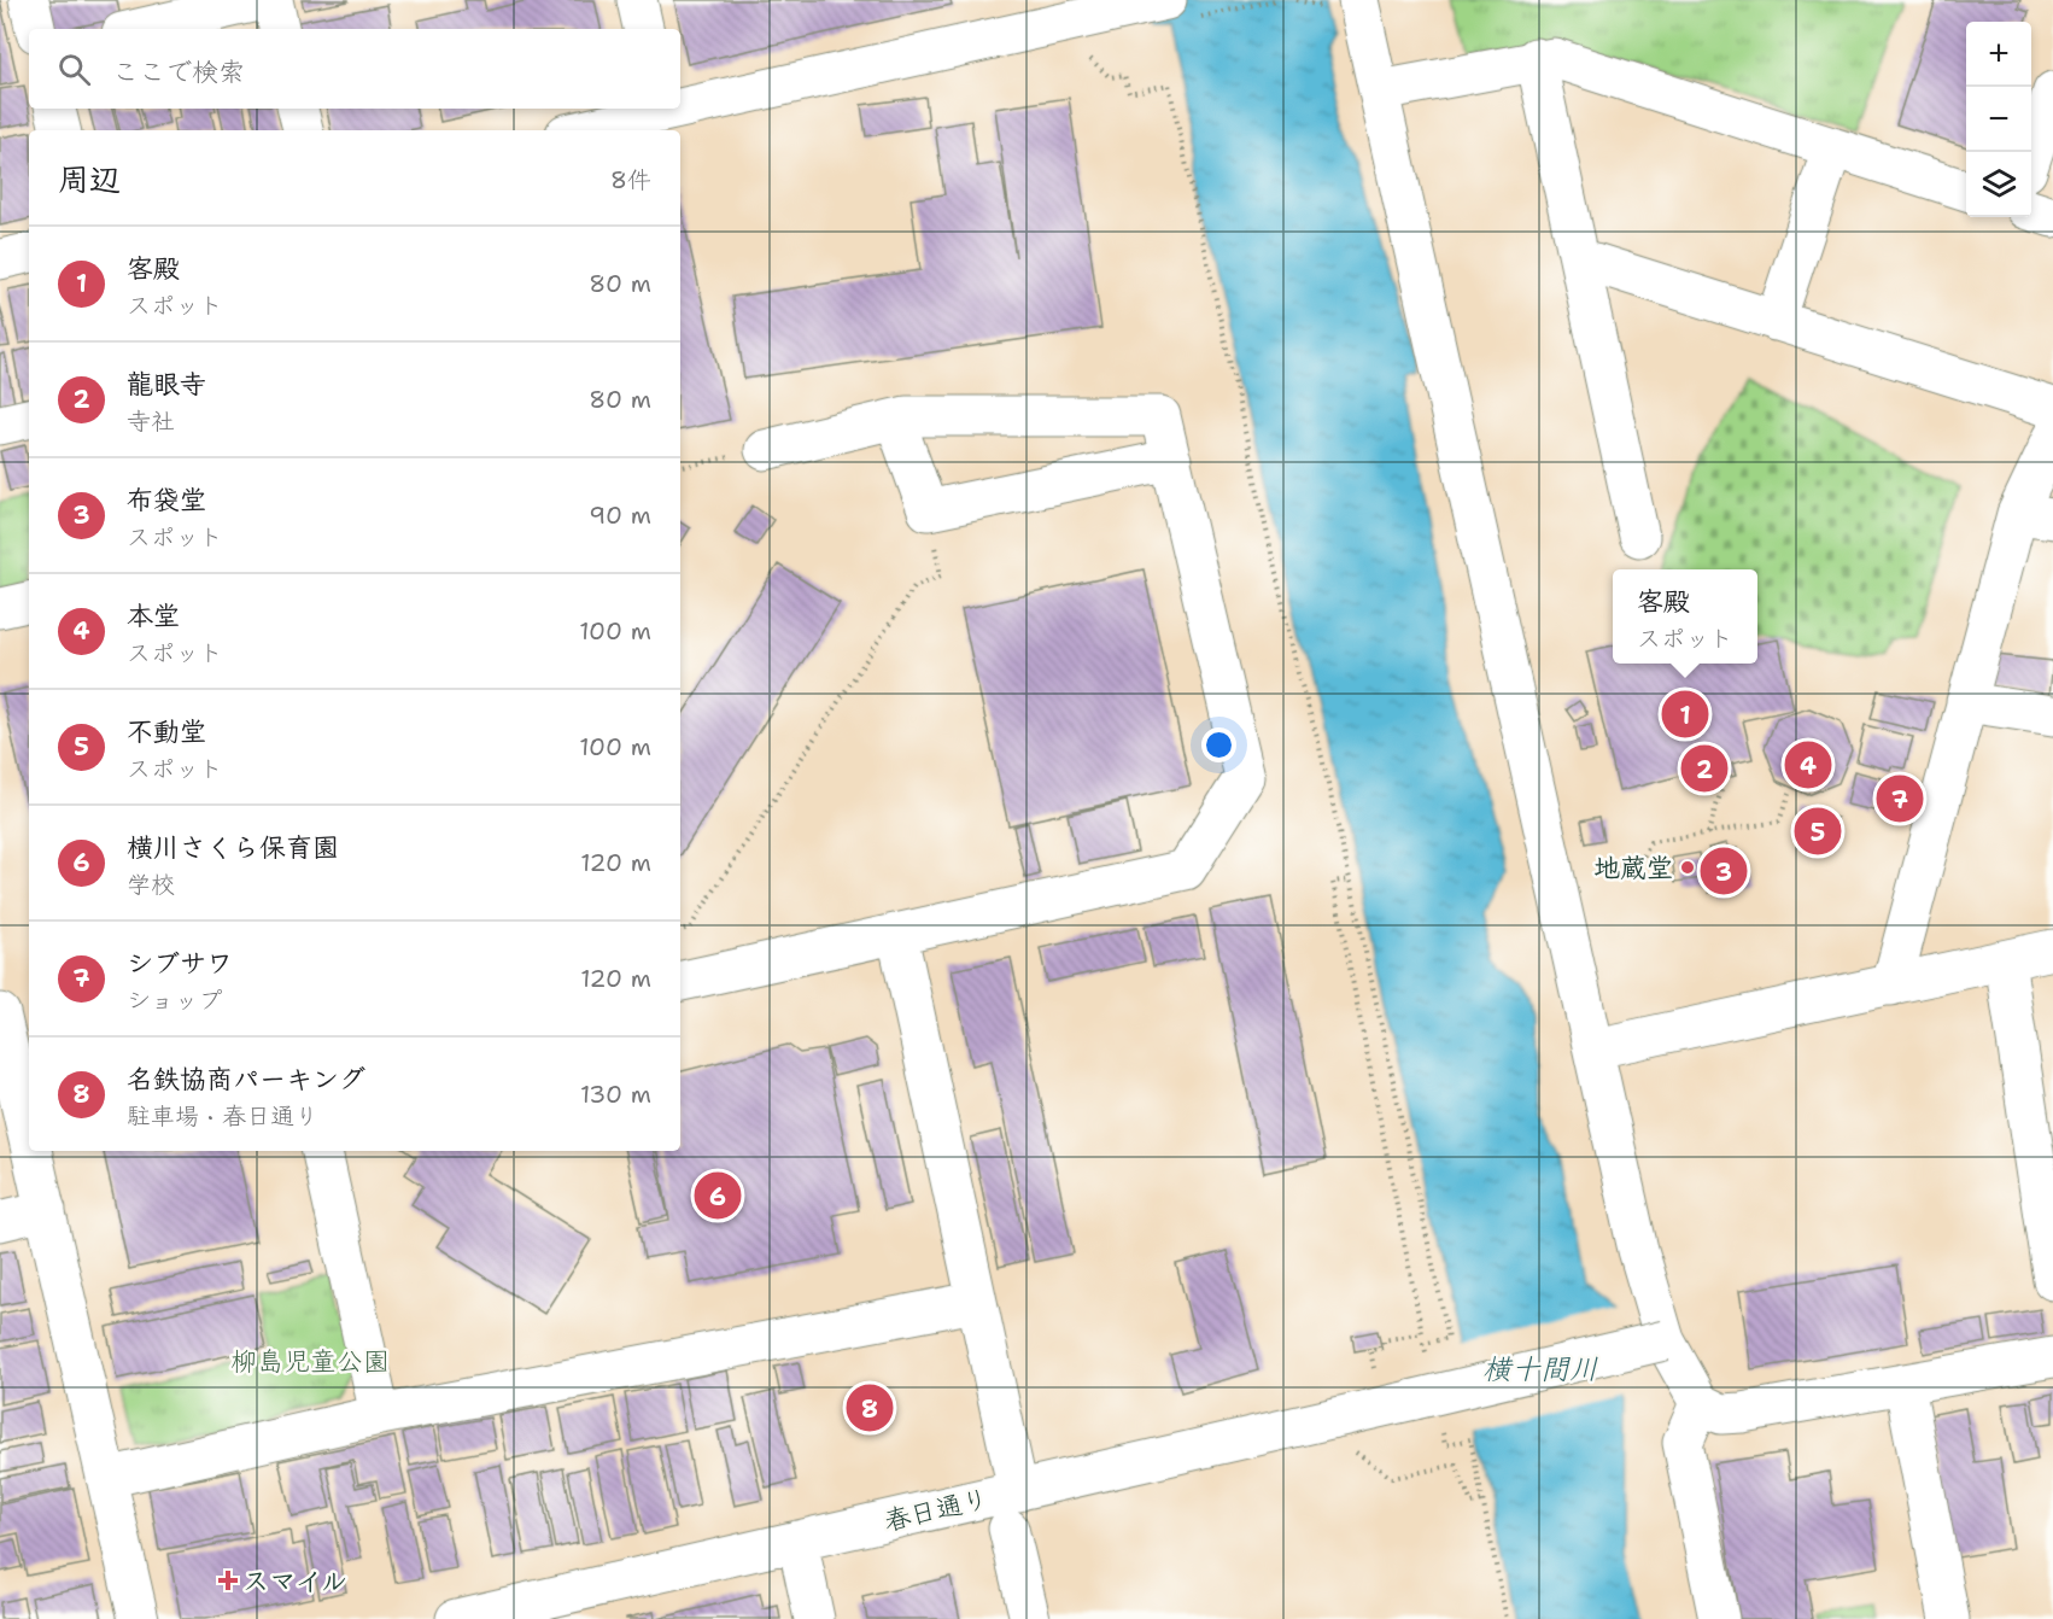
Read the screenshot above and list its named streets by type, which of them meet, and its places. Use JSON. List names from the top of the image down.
{
  "streets": {
    "street": ["春日通り"]
  },
  "water": ["横十間川"],
  "parks": ["柳島児童公園"],
  "places": {
    "other": ["地蔵堂"],
    "health": ["スマイル"]
  },
  "page": {
    "map_buttons": ["+", "−"],
    "search": "ここで検索",
    "heading": ["周辺", "8件"],
    "list": [
      {
        "mark": "1",
        "name": "客殿",
        "note": "スポット",
        "value": "80 m"
      },
      {
        "mark": "2",
        "name": "龍眼寺",
        "note": "寺社",
        "value": "80 m"
      },
      {
        "mark": "3",
        "name": "布袋堂",
        "note": "スポット",
        "value": "90 m"
      },
      {
        "mark": "4",
        "name": "本堂",
        "note": "スポット",
        "value": "100 m"
      },
      {
        "mark": "5",
        "name": "不動堂",
        "note": "スポット",
        "value": "100 m"
      },
      {
        "mark": "6",
        "name": "横川さくら保育園",
        "note": "学校",
        "value": "120 m"
      },
      {
        "mark": "7",
        "name": "シブサワ",
        "note": "ショップ",
        "value": "120 m"
      },
      {
        "mark": "8",
        "name": "名鉄協商パーキング",
        "note": "駐車場 · 春日通り",
        "value": "130 m"
      }
    ],
    "popup": ["客殿", "スポット"],
    "pins": [
      "1",
      "4",
      "2",
      "7",
      "5",
      "3",
      "6",
      "8"
    ]
  }
}
